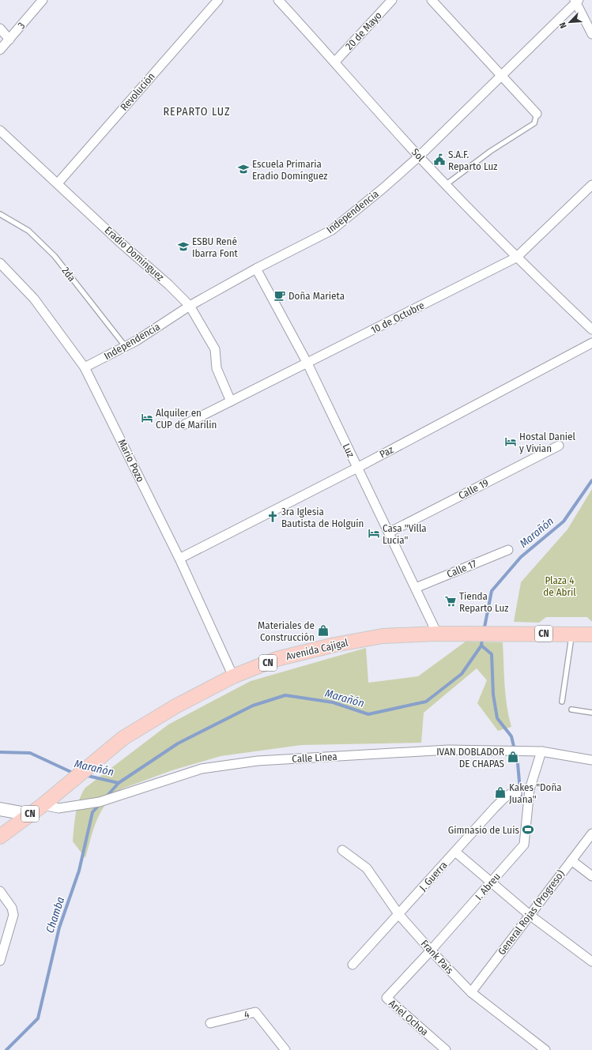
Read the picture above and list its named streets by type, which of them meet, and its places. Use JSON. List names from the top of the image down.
{
  "streets": {
    "main road": ["CN", "Avenida Cajigal"],
    "street": [
      "3",
      "20 de Mayo",
      "Revolución",
      "Sol",
      "Independencia",
      "Eradio Domínguez",
      "10 de Octubre",
      "Luz",
      "Paz",
      "Mario Pozo",
      "Calle 19",
      "Calle 17",
      "Calle Línea",
      "J. Guerra",
      "I. Abreu",
      "General Rojas (Progreso)",
      "Frank País",
      "4",
      "Ariel Ochoa"
    ],
    "lane": ["2da"]
  },
  "crossings": [
    ["20 de Mayo", "Sol"],
    ["Revolución", "Eradio Domínguez"],
    ["Sol", "Independencia"],
    ["Sol", "10 de Octubre"],
    ["Independencia", "Eradio Domínguez"],
    ["Independencia", "2da"],
    ["Independencia", "Luz"],
    ["Independencia", "Mario Pozo"],
    ["Eradio Domínguez", "10 de Octubre"],
    ["10 de Octubre", "Luz"],
    ["Luz", "Paz"],
    ["Luz", "Calle 19"],
    ["Luz", "Calle 17"],
    ["Luz", "Avenida Cajigal"],
    ["Paz", "Mario Pozo"],
    ["Mario Pozo", "Avenida Cajigal"],
    ["Avenida Cajigal", "Calle Línea"],
    ["Calle Línea", "I. Abreu"],
    ["J. Guerra", "Frank País"],
    ["I. Abreu", "Frank País"],
    ["I. Abreu", "Ariel Ochoa"],
    ["General Rojas (Progreso)", "Frank País"]
  ],
  "districts": ["REPARTO LUZ"],
  "water": ["Marañón", "Chamba"],
  "parks": ["Plaza 4 de Abril"],
  "places": {
    "public building": ["S.A.F. Reparto Luz"],
    "school or university": ["Escuela Primaria Eradio Domínguez", "ESBU René Ibarra Font"],
    "cafe": ["Doña Marieta"],
    "hotel": ["Alquiler en CUP de Marilin", "Hostal Daniel y Vivian", "Casa \"Villa Lucia\""],
    "church": ["3ra Iglesia Bautista de Holguín"],
    "supermarket": ["Tienda Reparto Luz"],
    "shop": ["Materiales de Construcción", "IVAN DOBLADOR DE CHAPAS", "Kakes \"Doña Juana\""],
    "sports": ["Gimnasio de Luis"]
  },
  "north": "bottom left"
}
